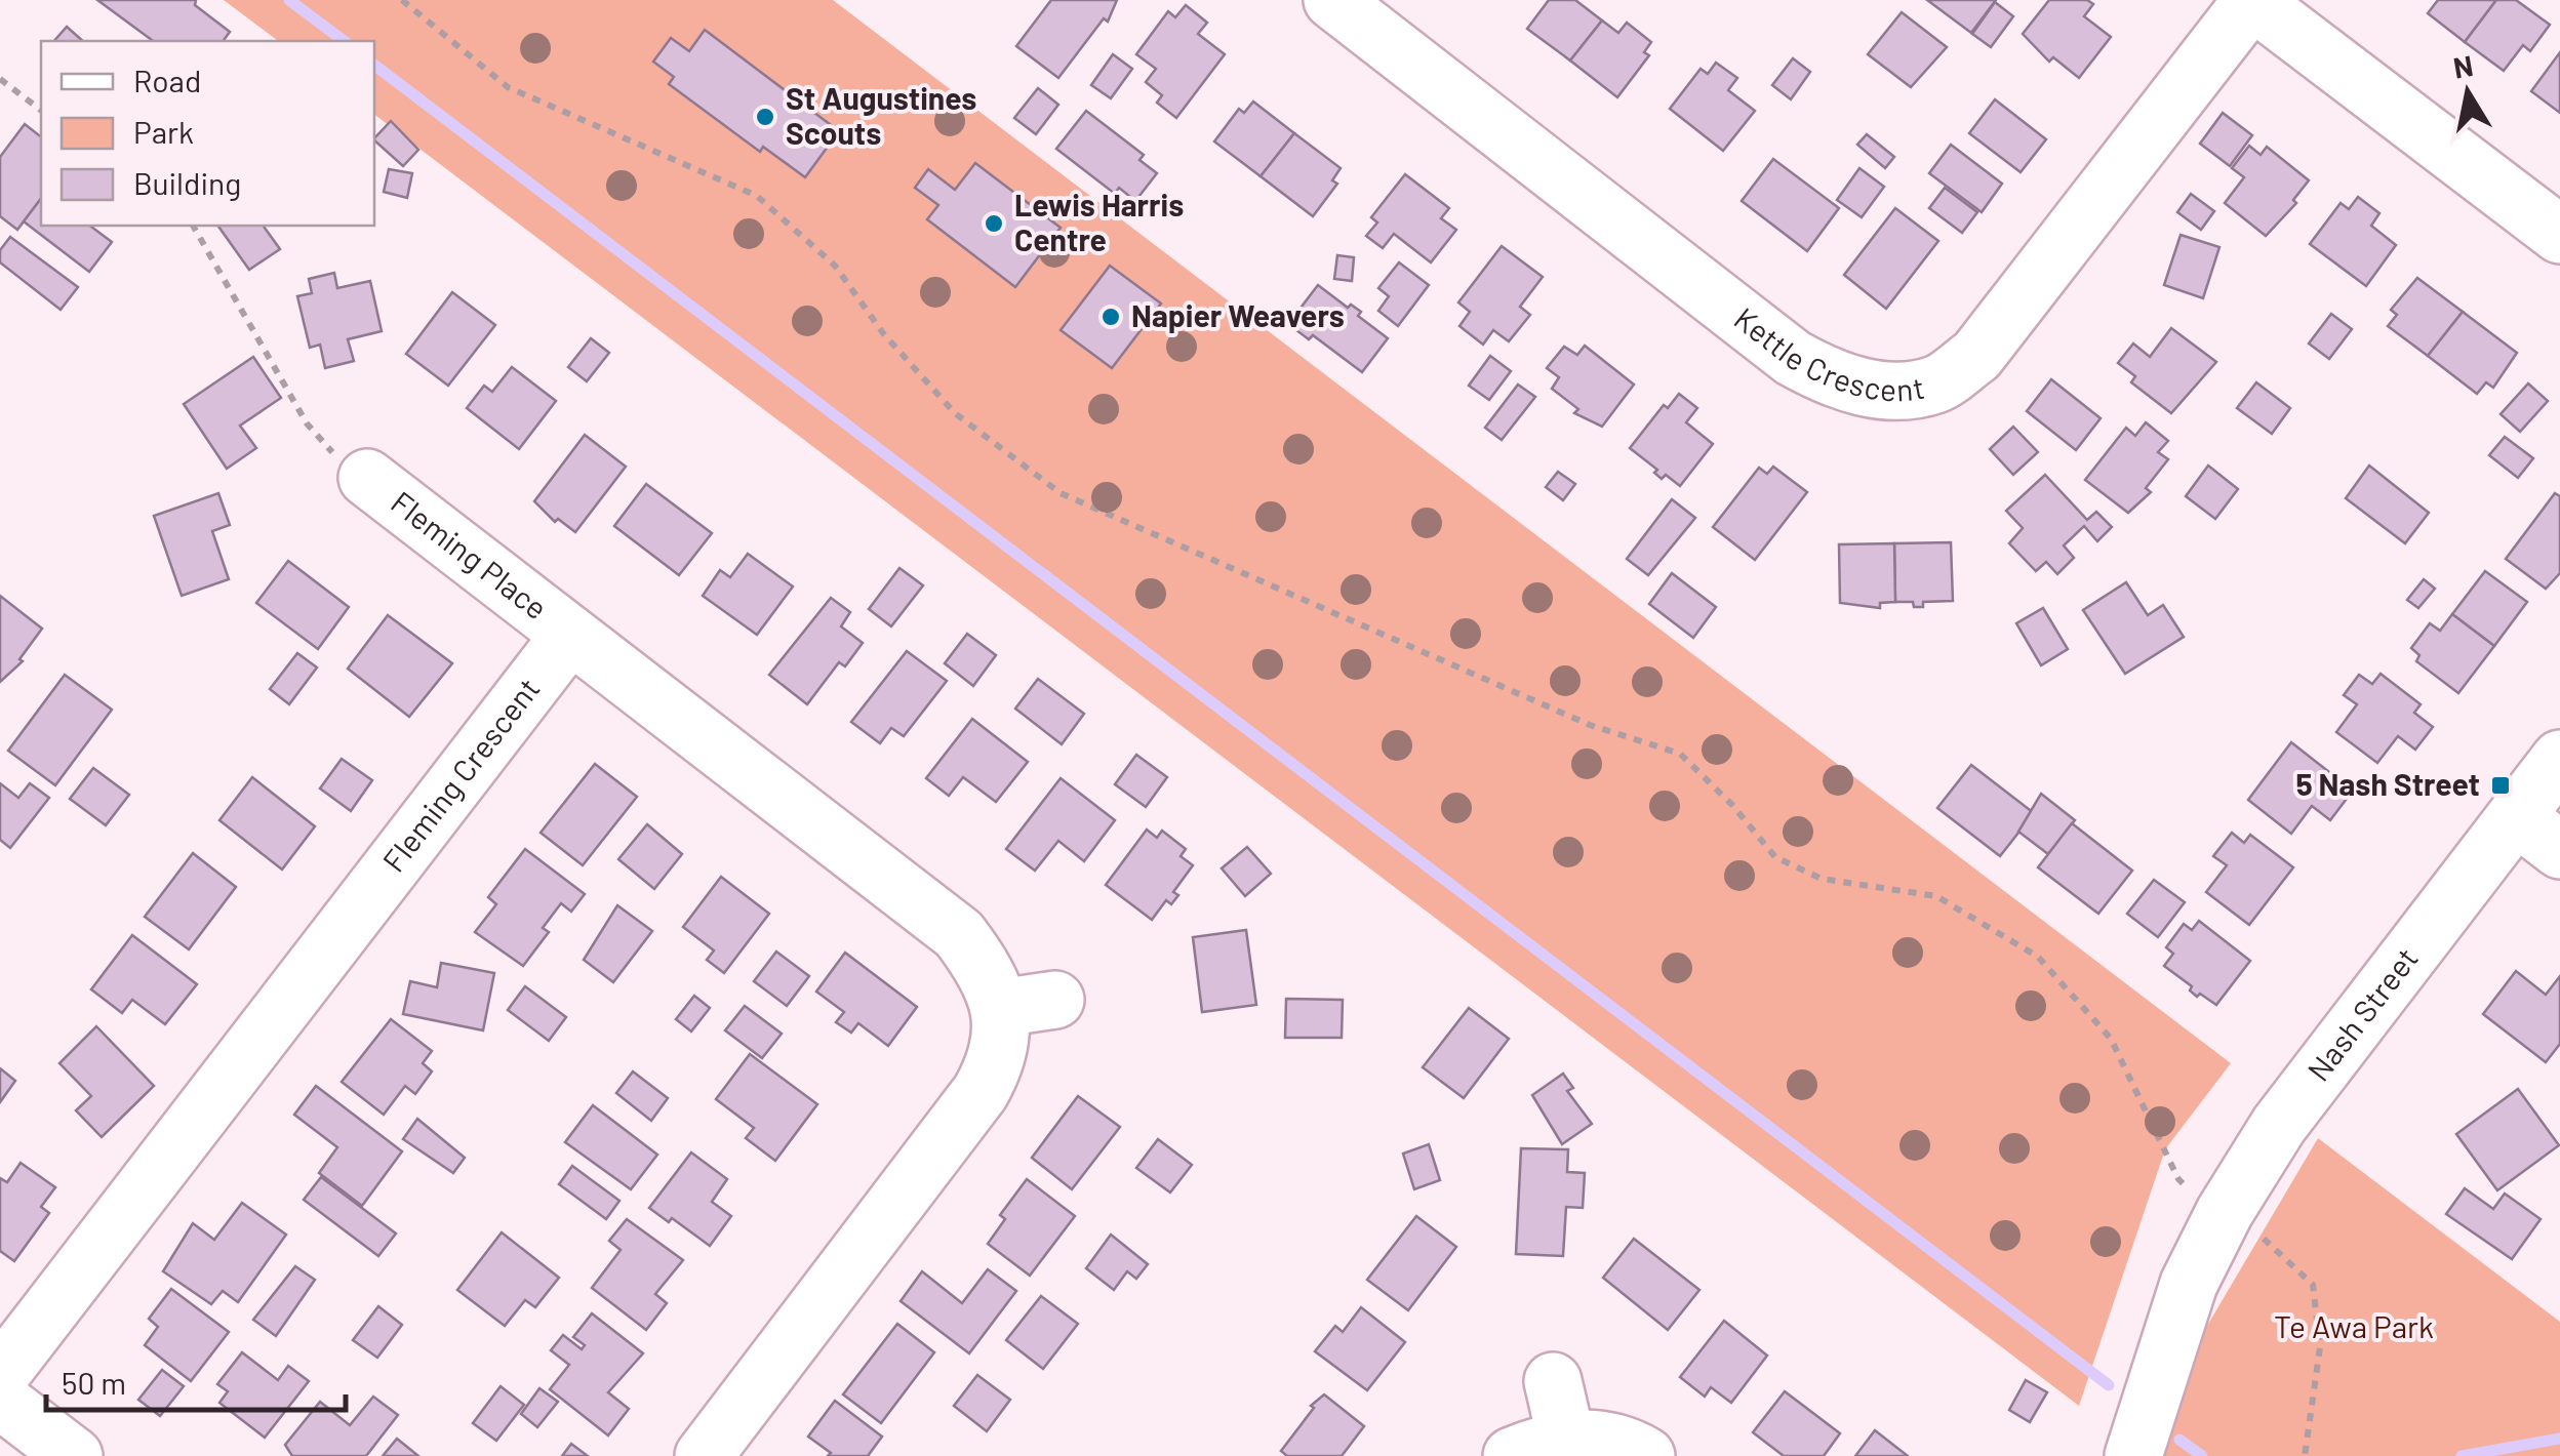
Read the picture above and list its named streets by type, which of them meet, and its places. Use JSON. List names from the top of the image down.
{
  "streets": {
    "street": [
      "Kettle Crescent",
      "Fleming Place",
      "Fleming Crescent",
      "Nash Street"
    ]
  },
  "crossings": [
    ["Fleming Place", "Fleming Crescent"]
  ],
  "parks": ["Te Awa Park"],
  "places": {
    "other": ["St Augustines Scouts", "Lewis Harris Centre", "Napier Weavers"],
    "transit": ["5 Nash Street"]
  },
  "legend": ["Road", "Park", "Building"],
  "scale_bar": "50 m",
  "north": "top"
}
